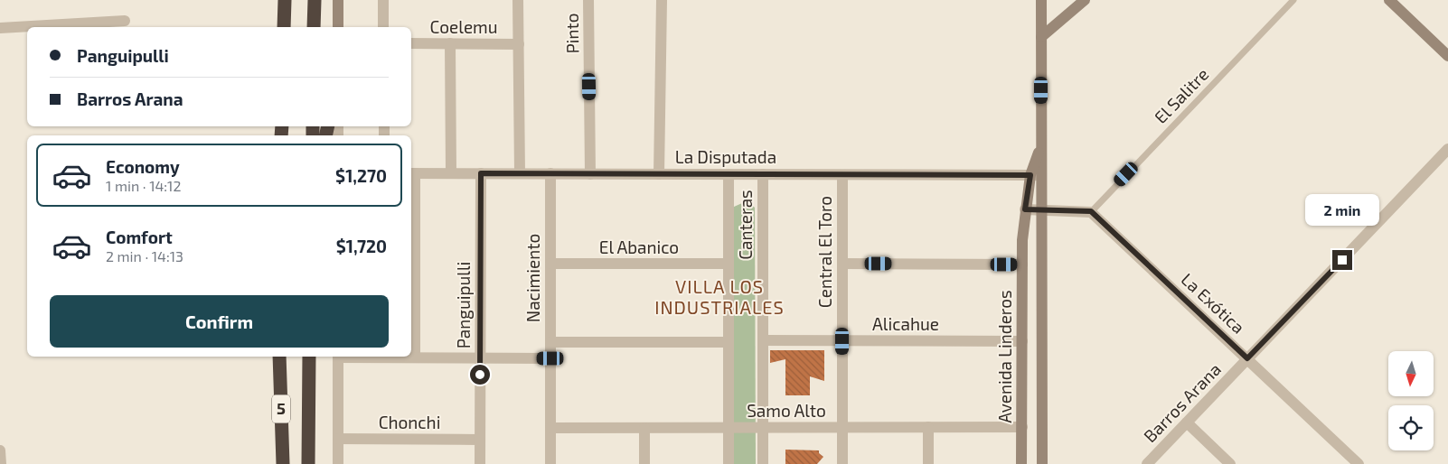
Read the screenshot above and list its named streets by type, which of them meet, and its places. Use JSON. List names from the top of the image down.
{
  "streets": {
    "highway": ["5"],
    "street": [
      "Coelemu",
      "Pinto",
      "La Disputada",
      "Canteras",
      "El Abanico",
      "Central El Toro",
      "Nacimiento",
      "La Exótica",
      "Panguipulli",
      "Alicahue",
      "Avenida Linderos",
      "Barros Arana",
      "Samo Alto",
      "Chonchi"
    ],
    "lane": ["El Salitre"]
  },
  "crossings": [
    ["Pinto", "La Disputada"],
    ["El Salitre", "La Exótica"],
    ["La Disputada", "Canteras"],
    ["La Disputada", "Central El Toro"],
    ["La Disputada", "Nacimiento"],
    ["La Disputada", "Panguipulli"],
    ["La Disputada", "Avenida Linderos"],
    ["Canteras", "El Abanico"],
    ["Canteras", "Alicahue"],
    ["Canteras", "Samo Alto"],
    ["El Abanico", "Nacimiento"],
    ["Central El Toro", "Alicahue"],
    ["Central El Toro", "Samo Alto"],
    ["Nacimiento", "Samo Alto"],
    ["La Exótica", "Barros Arana"],
    ["Panguipulli", "Chonchi"],
    ["Alicahue", "Avenida Linderos"],
    ["Avenida Linderos", "Samo Alto"]
  ],
  "districts": ["VILLA LOS INDUSTRIALES"],
  "north": "bottom",
  "page": {
    "banner": ["Panguipulli", "Barros Arana"],
    "list": [
      {
        "name": "Economy",
        "note": "1 min · 14:12",
        "value": "$1,270"
      },
      {
        "name": "Comfort",
        "note": "2 min · 14:13",
        "value": "$1,720"
      }
    ],
    "bubble": "2 min",
    "buttons": "Confirm"
  }
}
